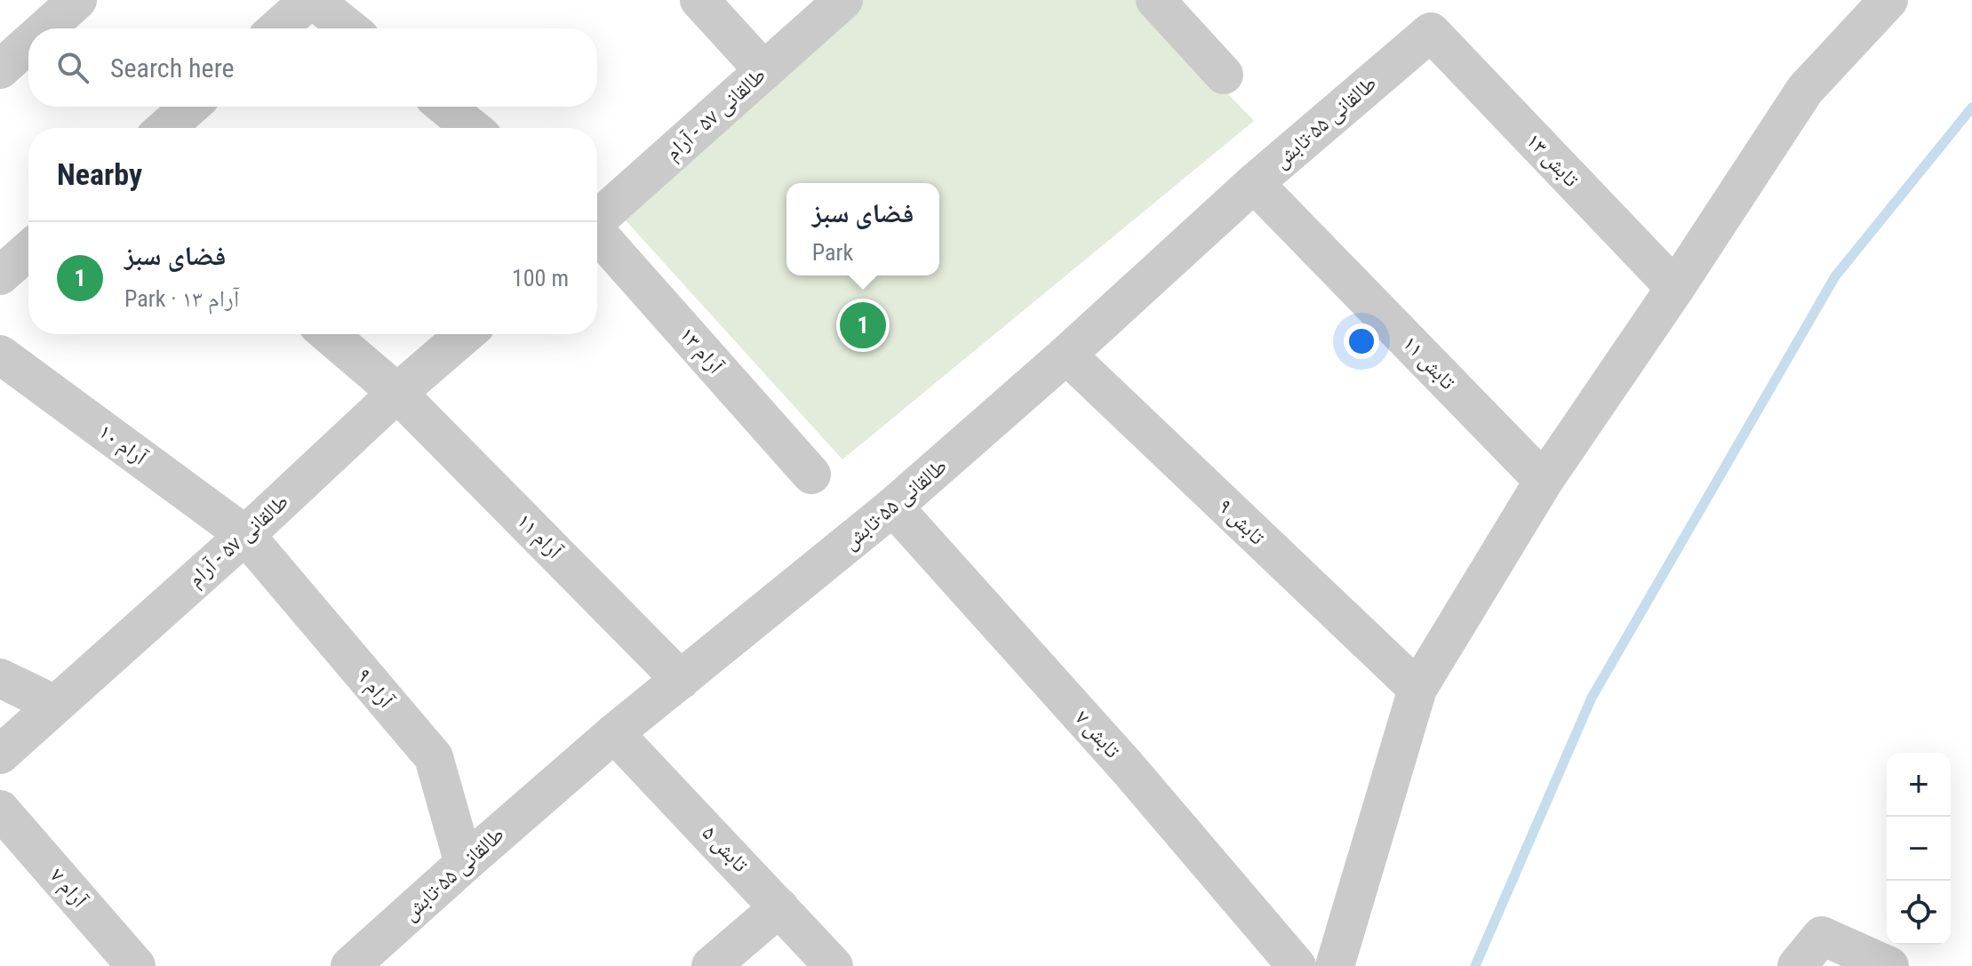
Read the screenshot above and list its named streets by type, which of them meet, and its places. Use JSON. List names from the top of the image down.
{
  "streets": {
    "street": [
      "طالقانی ۵۷ - آرام",
      "طالقانی ۵۵-تابش",
      "تابش ۱۳",
      "آرام ۱۳",
      "تابش ۱۱",
      "آرام ۱۰",
      "تابش ۹",
      "آرام ۱۱",
      "آرام ۹",
      "تابش ۷",
      "تابش ۵",
      "آرام ۷"
    ]
  },
  "crossings": [
    ["طالقانی ۵۷ - آرام", "آرام ۱۰"],
    ["طالقانی ۵۷ - آرام", "آرام ۱۱"],
    ["طالقانی ۵۷ - آرام", "آرام ۹"],
    ["طالقانی ۵۵-تابش", "تابش ۱۳"],
    ["طالقانی ۵۵-تابش", "تابش ۱۱"],
    ["طالقانی ۵۵-تابش", "تابش ۹"],
    ["طالقانی ۵۵-تابش", "آرام ۱۱"],
    ["طالقانی ۵۵-تابش", "آرام ۹"],
    ["طالقانی ۵۵-تابش", "تابش ۷"],
    ["طالقانی ۵۵-تابش", "تابش ۵"],
    ["آرام ۱۰", "آرام ۹"]
  ],
  "page": {
    "search": "Search here",
    "heading": "Nearby",
    "popup": ["فضای سبز", "Park"],
    "list": [
      {
        "mark": "1",
        "name": "فضای سبز",
        "note": "Park · آرام ۱۳",
        "value": "100 m"
      }
    ],
    "pins": "1",
    "map_buttons": ["+", "−"]
  }
}
